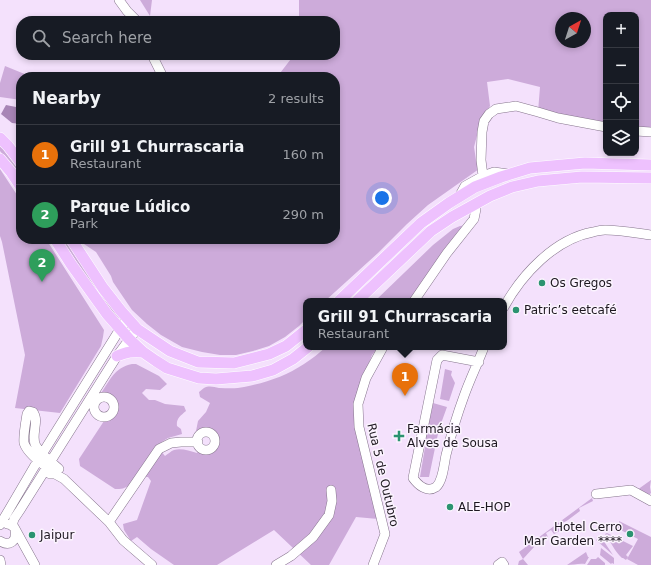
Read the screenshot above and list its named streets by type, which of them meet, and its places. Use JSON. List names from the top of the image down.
{
  "streets": {
    "street": ["Rua 5 de Outubro"]
  },
  "places": {
    "other": [
      "Os Gregos",
      "Patric’s eetcafé",
      "ALE-HOP",
      "Hotel Cerro Mar Garden ****",
      "Jaipur"
    ],
    "health": ["Farmácia Alves de Sousa"]
  },
  "north": "top right",
  "page": {
    "map_buttons": ["+", "−"],
    "search": "Search here",
    "heading": ["Nearby", "2 results"],
    "list": [
      {
        "mark": "1",
        "name": "Grill 91 Churrascaria",
        "note": "Restaurant",
        "value": "160 m"
      },
      {
        "mark": "2",
        "name": "Parque Lúdico",
        "note": "Park",
        "value": "290 m"
      }
    ],
    "pins": ["2", "1"],
    "popup": ["Grill 91 Churrascaria", "Restaurant"]
  }
}
